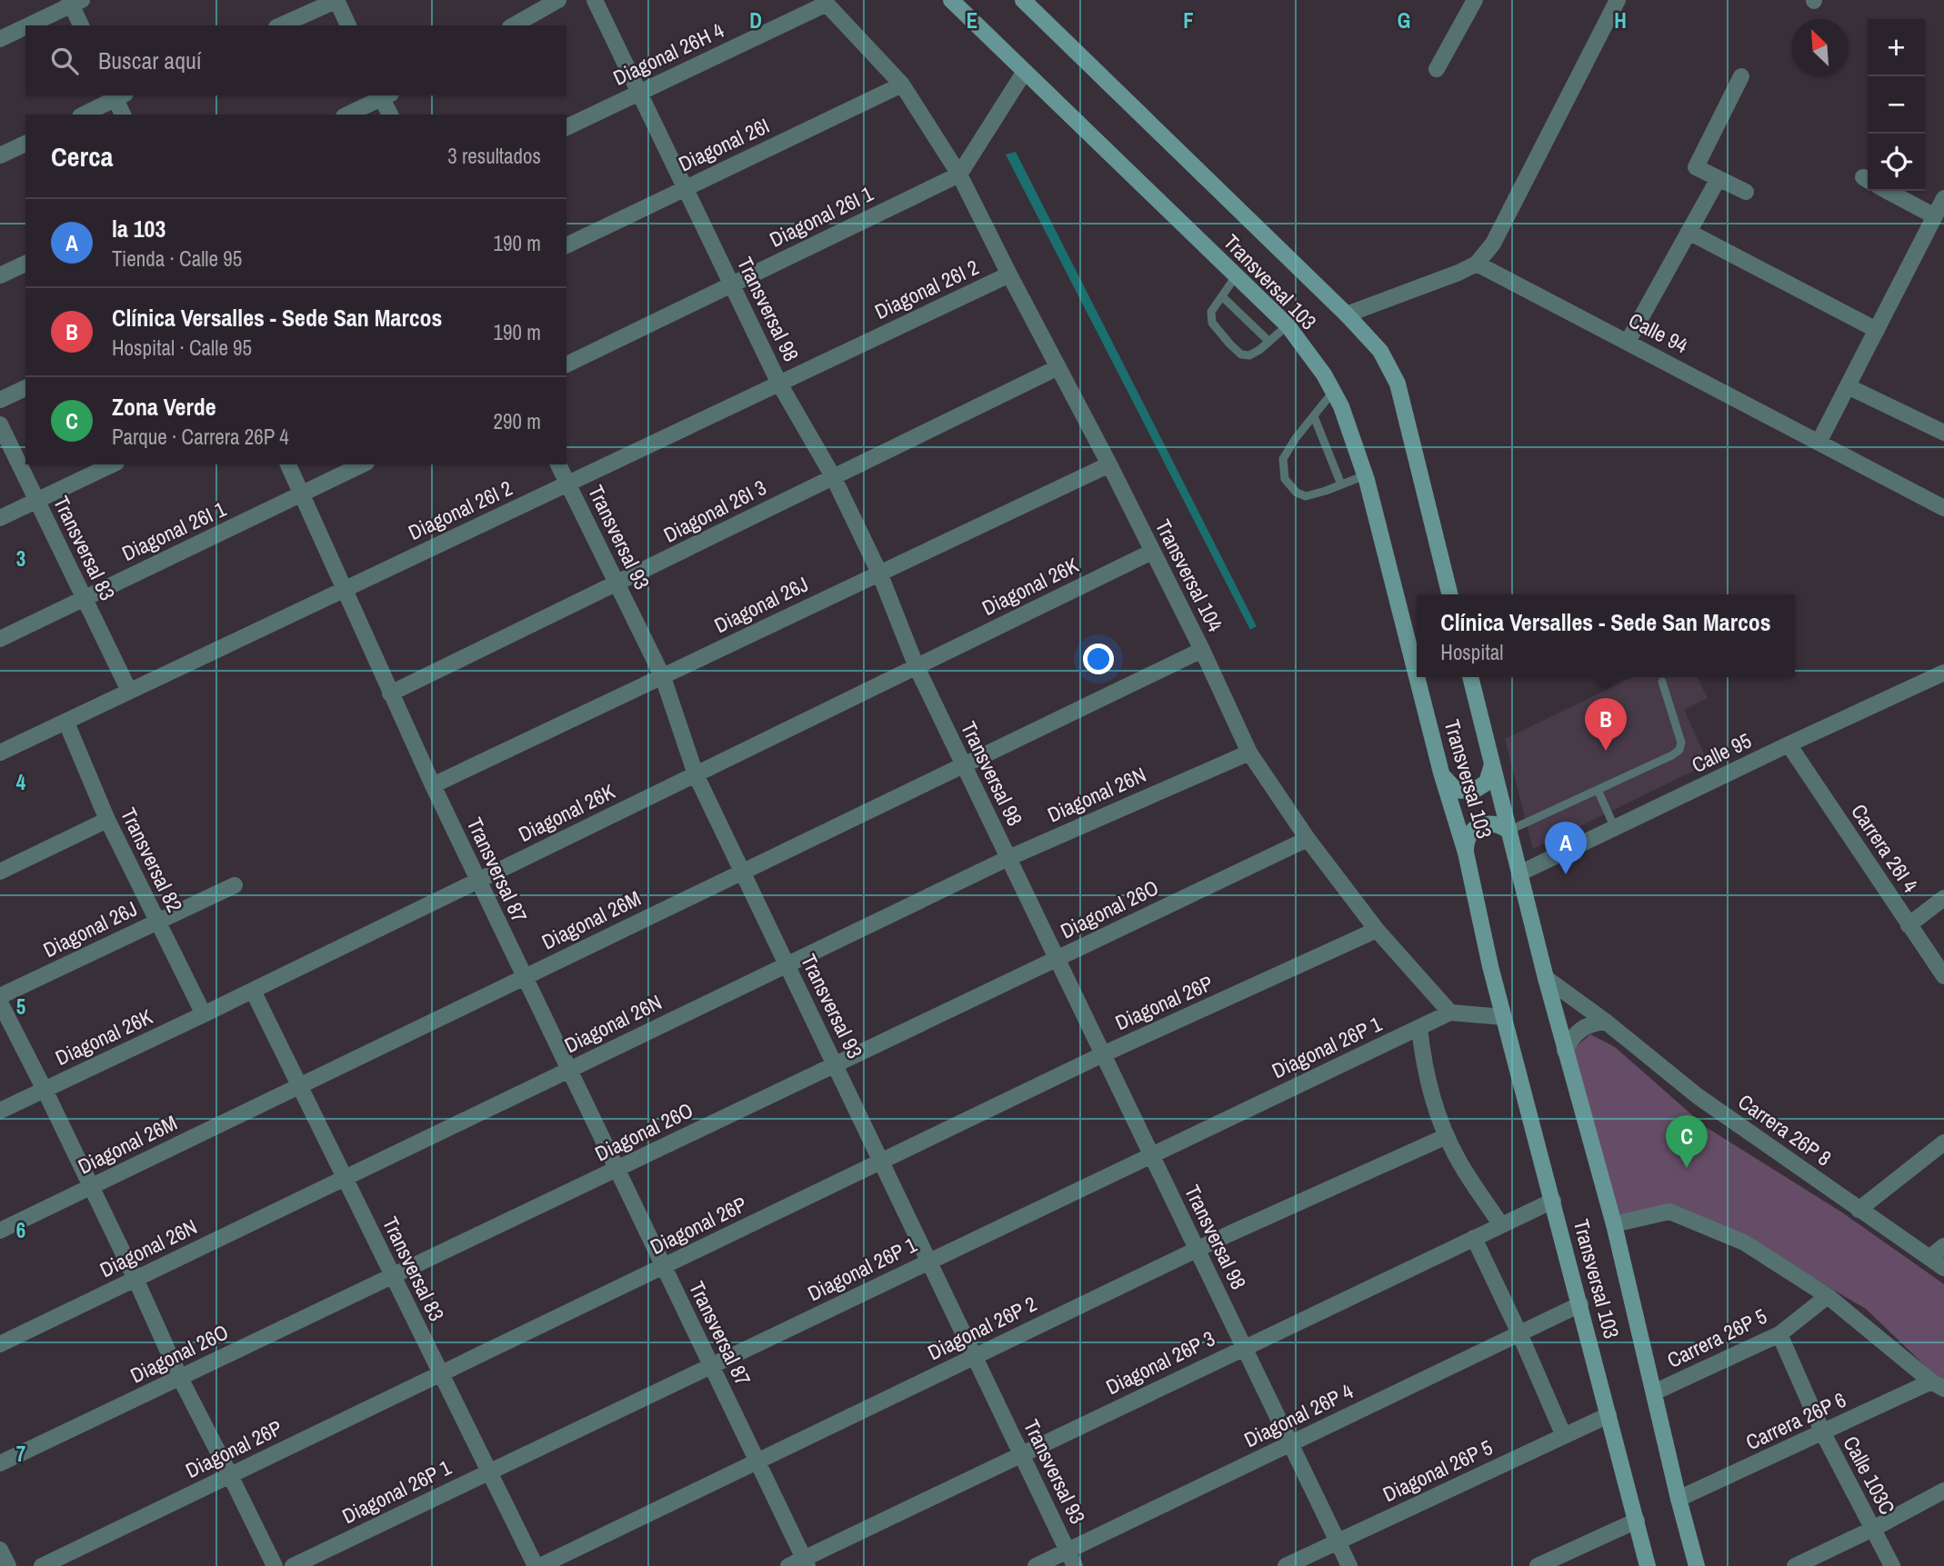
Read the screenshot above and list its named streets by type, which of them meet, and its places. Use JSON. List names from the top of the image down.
{
  "streets": {
    "street": [
      "Diagonal 26H 4",
      "Diagonal 26I",
      "Diagonal 26I 1",
      "Transversal 103",
      "Diagonal 26I 2",
      "Transversal 98",
      "Calle 94",
      "Diagonal 26I 3",
      "Transversal 93",
      "Transversal 83",
      "Transversal 104",
      "Diagonal 26K",
      "Diagonal 26J",
      "Calle 95",
      "Diagonal 26N",
      "Carrera 26I 4",
      "Transversal 82",
      "Transversal 87",
      "Diagonal 26O",
      "Diagonal 26M",
      "Diagonal 26P",
      "Diagonal 26P 1",
      "Carrera 26P 8",
      "Diagonal 26P 2",
      "Carrera 26P 5",
      "Diagonal 26P 3",
      "Diagonal 26P 4",
      "Carrera 26P 6",
      "Diagonal 26P 5",
      "Calle 103C"
    ]
  },
  "crossings": [
    ["Diagonal 26H 4", "Transversal 98"],
    ["Diagonal 26I", "Transversal 98"],
    ["Diagonal 26I", "Transversal 104"],
    ["Diagonal 26I 1", "Transversal 98"],
    ["Diagonal 26I 1", "Transversal 83"],
    ["Diagonal 26I 1", "Transversal 104"],
    ["Diagonal 26I 1", "Transversal 87"],
    ["Transversal 103", "Calle 95"],
    ["Transversal 103", "Carrera 26P 8"],
    ["Transversal 103", "Carrera 26P 5"],
    ["Transversal 103", "Diagonal 26P 3"],
    ["Transversal 103", "Diagonal 26P 4"],
    ["Transversal 103", "Carrera 26P 6"],
    ["Transversal 103", "Diagonal 26P 5"],
    ["Diagonal 26I 2", "Transversal 98"],
    ["Diagonal 26I 2", "Transversal 93"],
    ["Diagonal 26I 2", "Transversal 83"],
    ["Diagonal 26I 2", "Transversal 104"],
    ["Diagonal 26I 2", "Transversal 82"],
    ["Diagonal 26I 2", "Transversal 87"],
    ["Transversal 98", "Diagonal 26I 3"],
    ["Transversal 98", "Diagonal 26K"],
    ["Transversal 98", "Diagonal 26J"],
    ["Transversal 98", "Diagonal 26N"],
    ["Transversal 98", "Diagonal 26O"],
    ["Transversal 98", "Diagonal 26M"],
    ["Transversal 98", "Diagonal 26P"],
    ["Transversal 98", "Diagonal 26P 1"],
    ["Transversal 98", "Diagonal 26P 2"],
    ["Transversal 98", "Diagonal 26P 3"],
    ["Transversal 98", "Diagonal 26P 4"],
    ["Transversal 98", "Diagonal 26P 5"],
    ["Diagonal 26I 3", "Transversal 93"],
    ["Diagonal 26I 3", "Transversal 104"],
    ["Diagonal 26I 3", "Transversal 87"],
    ["Transversal 93", "Diagonal 26K"],
    ["Transversal 93", "Diagonal 26J"],
    ["Transversal 93", "Diagonal 26N"],
    ["Transversal 93", "Diagonal 26O"],
    ["Transversal 93", "Diagonal 26M"],
    ["Transversal 93", "Diagonal 26P"],
    ["Transversal 93", "Diagonal 26P 1"],
    ["Transversal 93", "Diagonal 26P 2"],
    ["Transversal 93", "Diagonal 26P 3"],
    ["Transversal 93", "Diagonal 26P 4"],
    ["Transversal 83", "Diagonal 26K"],
    ["Transversal 83", "Diagonal 26N"],
    ["Transversal 83", "Diagonal 26O"],
    ["Transversal 83", "Diagonal 26M"],
    ["Transversal 83", "Diagonal 26P"],
    ["Transversal 83", "Diagonal 26P 1"],
    ["Transversal 83", "Diagonal 26P 2"],
    ["Transversal 104", "Diagonal 26K"],
    ["Transversal 104", "Diagonal 26J"],
    ["Transversal 104", "Diagonal 26N"],
    ["Transversal 104", "Diagonal 26O"],
    ["Transversal 104", "Diagonal 26M"],
    ["Transversal 104", "Diagonal 26P"],
    ["Transversal 104", "Diagonal 26P 1"],
    ["Diagonal 26K", "Transversal 82"],
    ["Diagonal 26K", "Transversal 87"],
    ["Diagonal 26J", "Transversal 82"],
    ["Diagonal 26J", "Transversal 87"],
    ["Calle 95", "Carrera 26I 4"],
    ["Diagonal 26N", "Transversal 87"],
    ["Transversal 87", "Diagonal 26O"],
    ["Transversal 87", "Diagonal 26M"],
    ["Transversal 87", "Diagonal 26P"],
    ["Transversal 87", "Diagonal 26P 1"],
    ["Transversal 87", "Diagonal 26P 2"],
    ["Transversal 87", "Diagonal 26P 3"],
    ["Carrera 26P 5", "Calle 103C"],
    ["Carrera 26P 6", "Calle 103C"]
  ],
  "north": "top left",
  "page": {
    "map_buttons": ["+", "−"],
    "search": "Buscar aquí",
    "heading": ["Cerca", "3 resultados"],
    "list": [
      {
        "mark": "A",
        "name": "la 103",
        "note": "Tienda · Calle 95",
        "value": "190 m"
      },
      {
        "mark": "B",
        "name": "Clínica Versalles - Sede San Marcos",
        "note": "Hospital · Calle 95",
        "value": "190 m"
      },
      {
        "mark": "C",
        "name": "Zona Verde",
        "note": "Parque · Carrera 26P 4",
        "value": "290 m"
      }
    ],
    "popup": ["Clínica Versalles - Sede San Marcos", "Hospital"],
    "pins": ["B", "A", "C"]
  },
  "grid": {
    "columns": [
      "D",
      "E",
      "F",
      "G",
      "H"
    ],
    "rows": [
      "3",
      "4",
      "5",
      "6",
      "7"
    ]
  }
}
